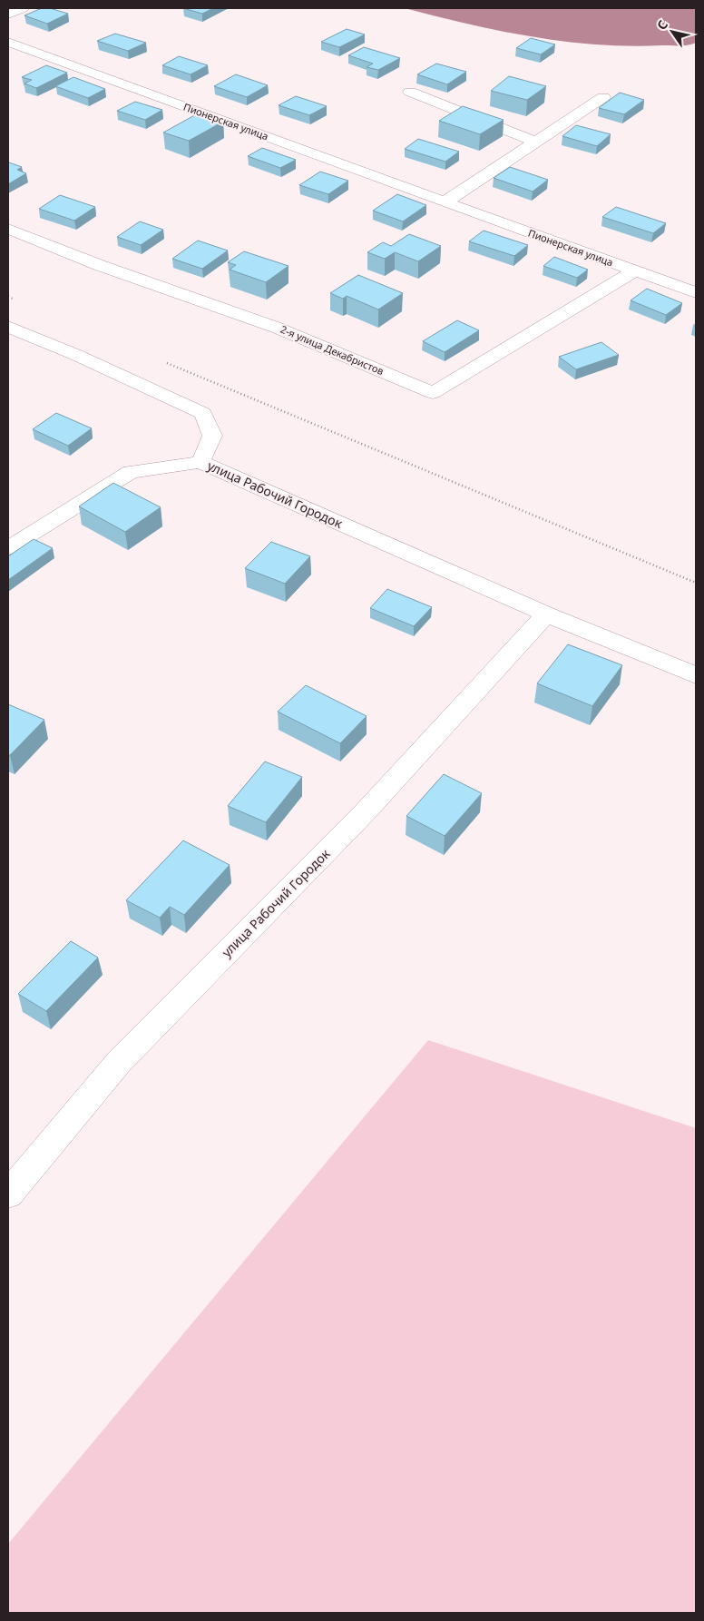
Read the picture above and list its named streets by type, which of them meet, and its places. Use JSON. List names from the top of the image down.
{
  "streets": {
    "street": ["Пионерская улица", "2-я улица Декабристов", "улица Рабочий Городок"]
  },
  "crossings": [
    ["Пионерская улица", "2-я улица Декабристов"]
  ],
  "north": "top left"
}
